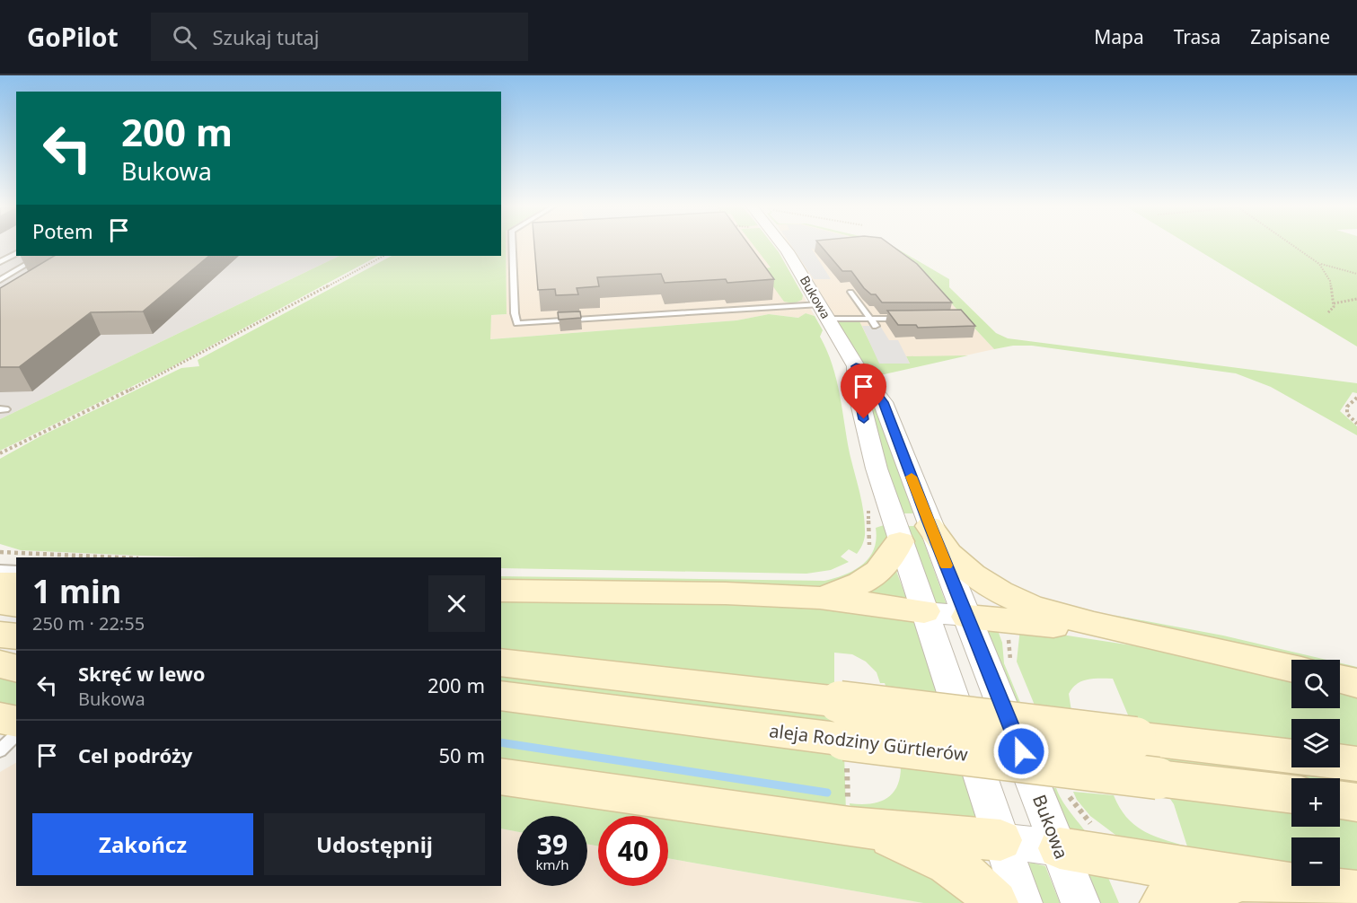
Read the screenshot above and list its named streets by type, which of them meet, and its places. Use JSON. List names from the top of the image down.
{
  "streets": {
    "main road": ["aleja Rodziny Gürtlerów"],
    "street": ["Bukowa"]
  },
  "page": {
    "header": "GoPilot",
    "search": "Szukaj tutaj",
    "nav": ["Mapa", "Trasa", "Zapisane"],
    "turn": ["200 m", "Bukowa"],
    "then": "Potem",
    "heading": ["1 min", "250 m · 22:55"],
    "list": [
      {
        "name": "Skręć w lewo",
        "note": "Bukowa",
        "value": "200 m"
      },
      {
        "name": "Cel podróży",
        "value": "50 m"
      }
    ],
    "map_buttons": ["+", "−"],
    "buttons": ["Zakończ", "Udostępnij"],
    "speed": "39 km/h",
    "limit": "40"
  }
}
